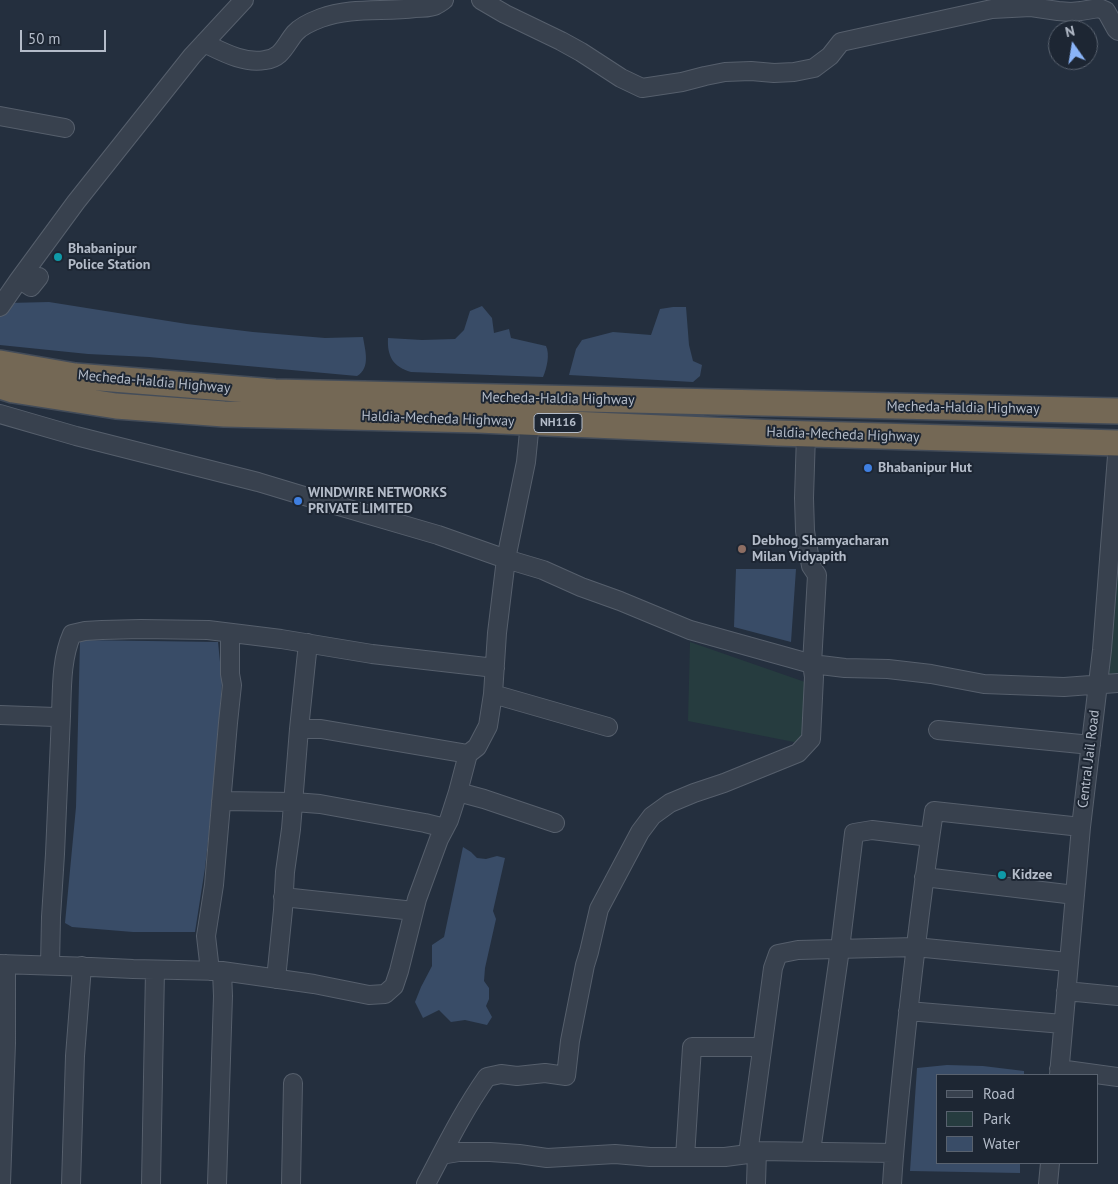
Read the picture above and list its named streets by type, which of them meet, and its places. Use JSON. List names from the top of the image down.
{
  "streets": {
    "highway": ["Mecheda-Haldia Highway", "Haldia-Mecheda Highway", "NH116"],
    "street": ["Central Jail Road"]
  },
  "crossings": [
    ["Haldia-Mecheda Highway", "Central Jail Road"]
  ],
  "places": [
    "Bhabanipur Police Station",
    "Bhabanipur Hut",
    "WINDWIRE NETWORKS PRIVATE LIMITED",
    "Debhog Shamyacharan Milan Vidyapith",
    "Kidzee"
  ],
  "legend": ["Road", "Park", "Water"],
  "scale_bar": "50 m",
  "north": "top"
}
